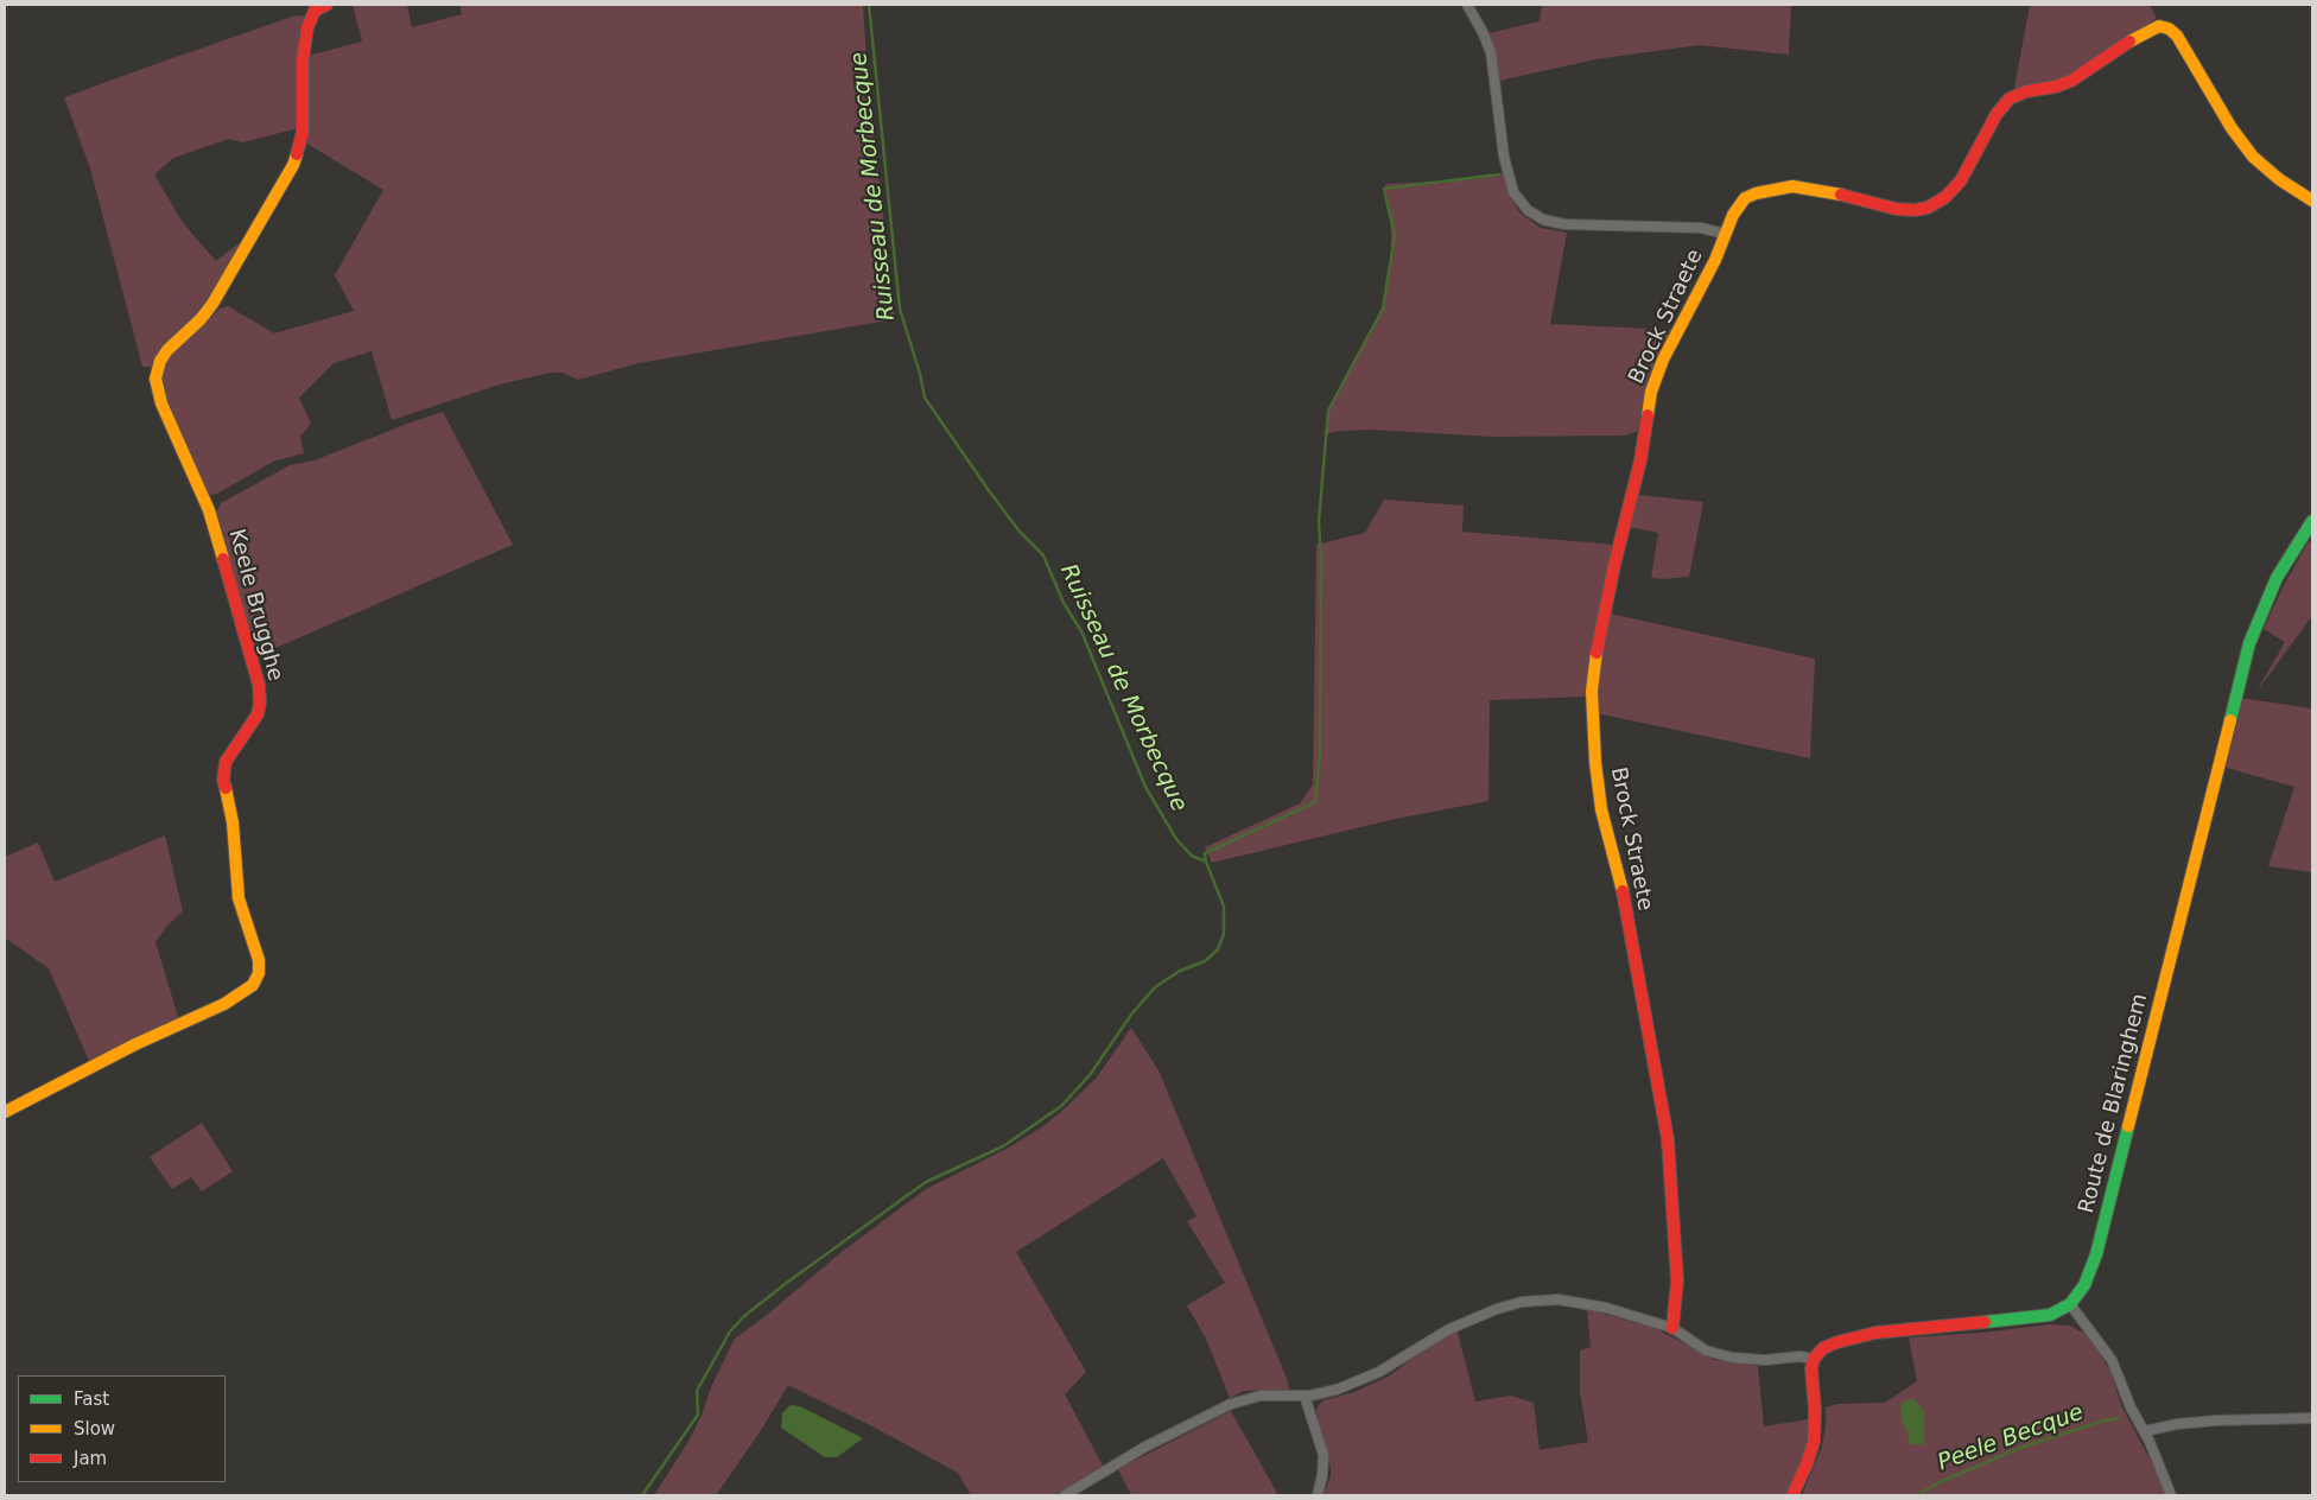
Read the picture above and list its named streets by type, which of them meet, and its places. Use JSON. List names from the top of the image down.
{
  "streets": {
    "street": ["Brock Straete", "Keele Brugghe", "Route de Blaringhem"]
  },
  "water": ["Ruisseau de Morbecque", "Peele Becque"],
  "legend": ["Fast", "Slow", "Jam"]
}
